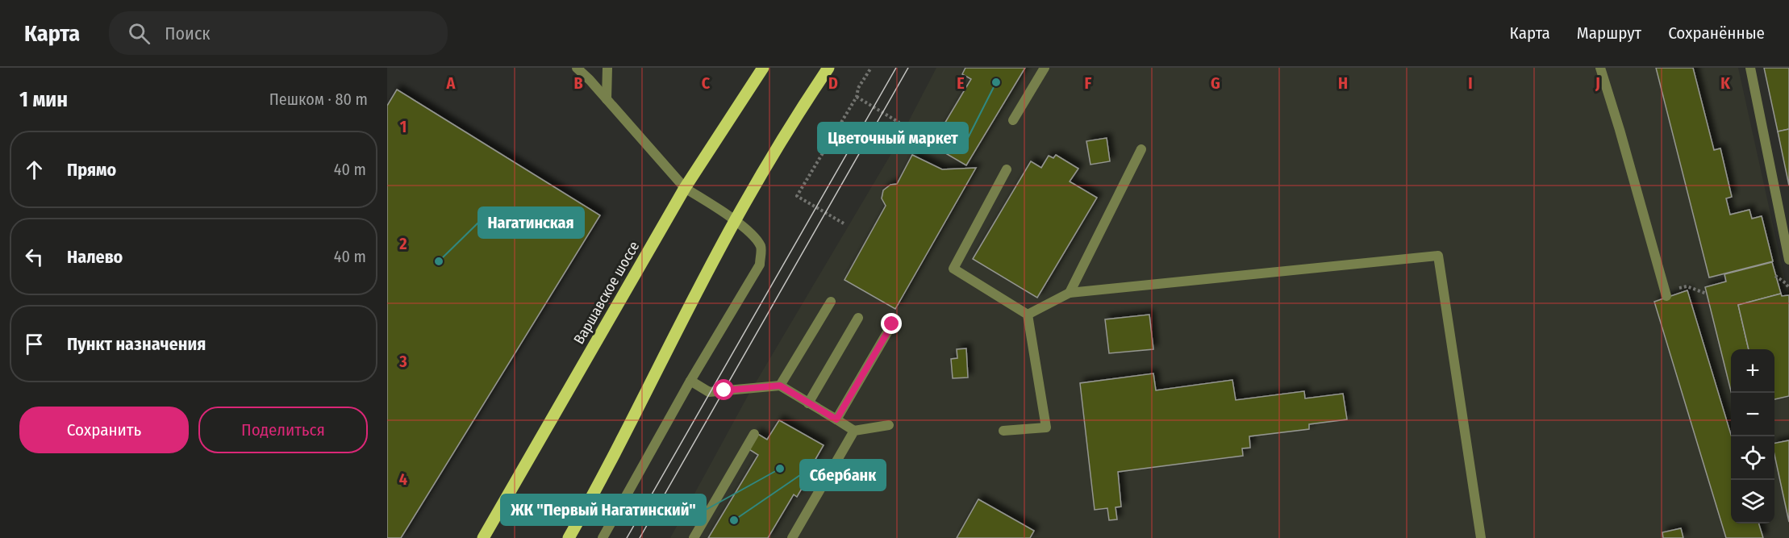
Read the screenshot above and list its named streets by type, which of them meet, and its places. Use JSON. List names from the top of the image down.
{
  "streets": {
    "main road": ["Варшавское шоссе"]
  },
  "places": [
    "Цветочный маркет",
    "Нагатинская",
    "ЖК \"Первый Нагатинский\"",
    "Сбербанк"
  ],
  "page": {
    "header": "Карта",
    "search": "Поиск",
    "nav": ["Карта", "Маршрут", "Сохранённые"],
    "heading": ["1 мин", "Пешком · 80 m"],
    "list": [
      ["Прямо", "40 m"],
      ["Налево", "40 m"],
      "Пункт назначения"
    ],
    "map_buttons": ["+", "−"],
    "buttons": ["Сохранить", "Поделиться"]
  },
  "grid": {
    "columns": [
      "A",
      "B",
      "C",
      "D",
      "E",
      "F",
      "G",
      "H",
      "I",
      "J",
      "K"
    ],
    "rows": [
      "1",
      "2",
      "3",
      "4"
    ]
  }
}
